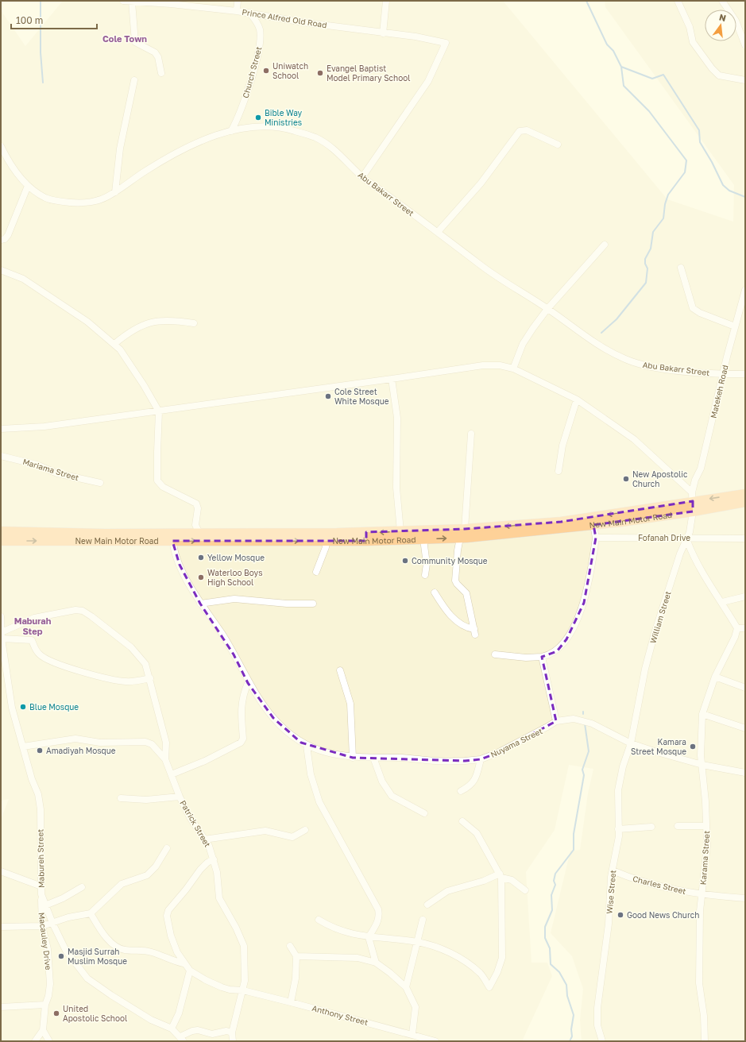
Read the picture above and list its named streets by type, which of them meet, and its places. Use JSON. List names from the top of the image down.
{
  "streets": {
    "highway": ["New Main Motor Road"],
    "street": [
      "Prince Alfred Old Road",
      "Church Street",
      "Abu Bakarr Street",
      "Matekeh Road",
      "Mariama Street",
      "Fofanah Drive",
      "William Street",
      "Nuyama Street",
      "Patrick Street",
      "Karama Street",
      "Mabureh Street",
      "Charles Street",
      "Wise Street",
      "Macauley Drive",
      "Anthony Street"
    ]
  },
  "crossings": [
    ["Prince Alfred Old Road", "Church Street"],
    ["Prince Alfred Old Road", "Abu Bakarr Street"],
    ["Church Street", "Abu Bakarr Street"],
    ["Abu Bakarr Street", "Matekeh Road"],
    ["Matekeh Road", "New Main Motor Road"],
    ["Matekeh Road", "William Street"],
    ["New Main Motor Road", "William Street"],
    ["New Main Motor Road", "Nuyama Street"],
    ["Fofanah Drive", "William Street"],
    ["William Street", "Nuyama Street"],
    ["William Street", "Wise Street"],
    ["Nuyama Street", "Karama Street"],
    ["Nuyama Street", "Wise Street"],
    ["Patrick Street", "Mabureh Street"],
    ["Patrick Street", "Anthony Street"],
    ["Karama Street", "Charles Street"],
    ["Mabureh Street", "Macauley Drive"],
    ["Charles Street", "Wise Street"]
  ],
  "districts": ["Cole Town", "Maburah Step"],
  "places": [
    "Uniwatch School",
    "Evangel Baptist Model Primary School",
    "Bible Way Ministries",
    "Cole Street White Mosque",
    "New Apostolic Church",
    "Yellow Mosque",
    "Community Mosque",
    "Waterloo Boys High School",
    "Blue Mosque",
    "Kamara Street Mosque",
    "Amadiyah Mosque",
    "Good News Church",
    "Masjid Surrah Muslim Mosque",
    "United Apostolic School"
  ],
  "scale_bar": "100 m",
  "north": "top"
}
